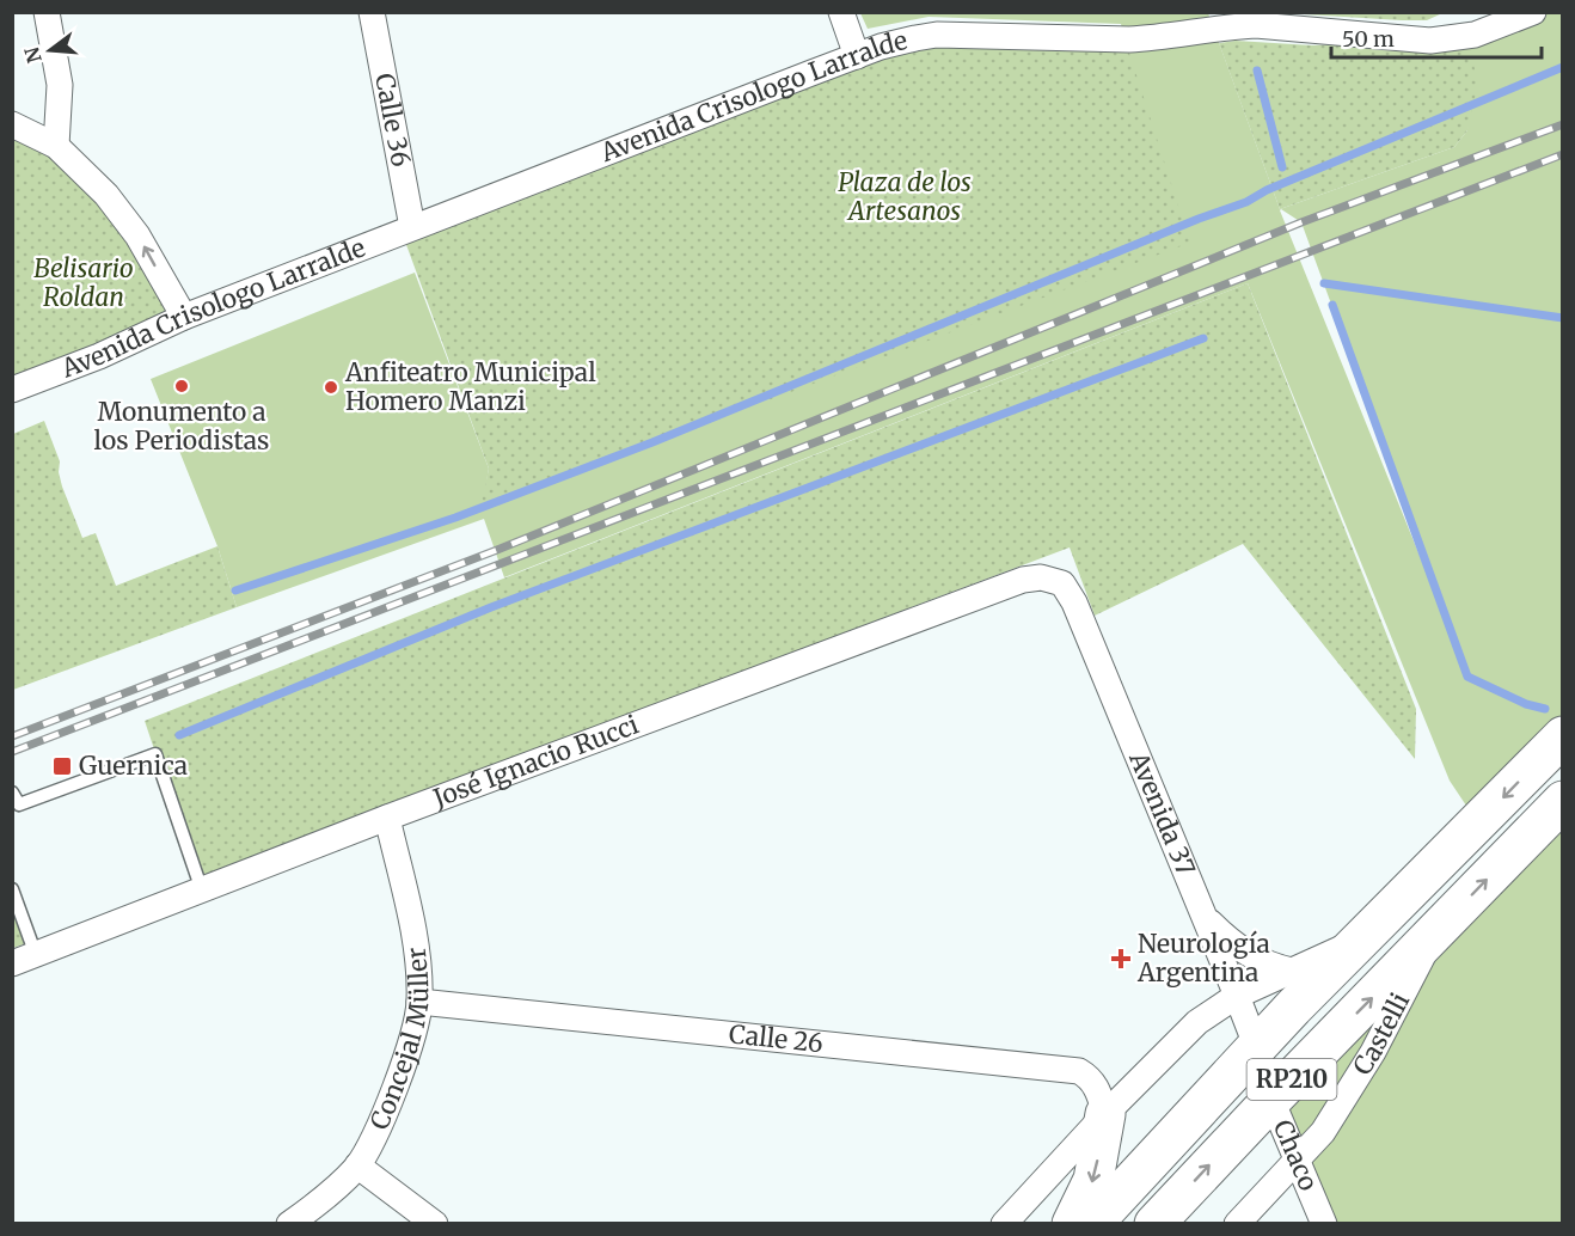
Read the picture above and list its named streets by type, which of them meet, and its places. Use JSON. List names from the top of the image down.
{
  "streets": {
    "main road": ["RP210"],
    "street": [
      "Avenida Crisologo Larralde",
      "Calle 36",
      "José Ignacio Rucci",
      "Avenida 37",
      "Castelli",
      "Concejal Müller",
      "Calle 26",
      "Chaco"
    ]
  },
  "crossings": [
    ["Avenida Crisologo Larralde", "Calle 36"],
    ["José Ignacio Rucci", "Avenida 37"],
    ["José Ignacio Rucci", "Concejal Müller"],
    ["Avenida 37", "RP210"],
    ["Avenida 37", "Chaco"],
    ["Castelli", "RP210"],
    ["Castelli", "Chaco"],
    ["Concejal Müller", "Calle 26"],
    ["RP210", "Chaco"]
  ],
  "parks": ["Plaza de los Artesanos", "Belisario Roldan"],
  "places": {
    "other": ["Monumento a los Periodistas", "Anfiteatro Municipal Homero Manzi"],
    "transit": ["Guernica"],
    "health": ["Neurología Argentina"]
  },
  "scale_bar": "50 m",
  "north": "left"
}
